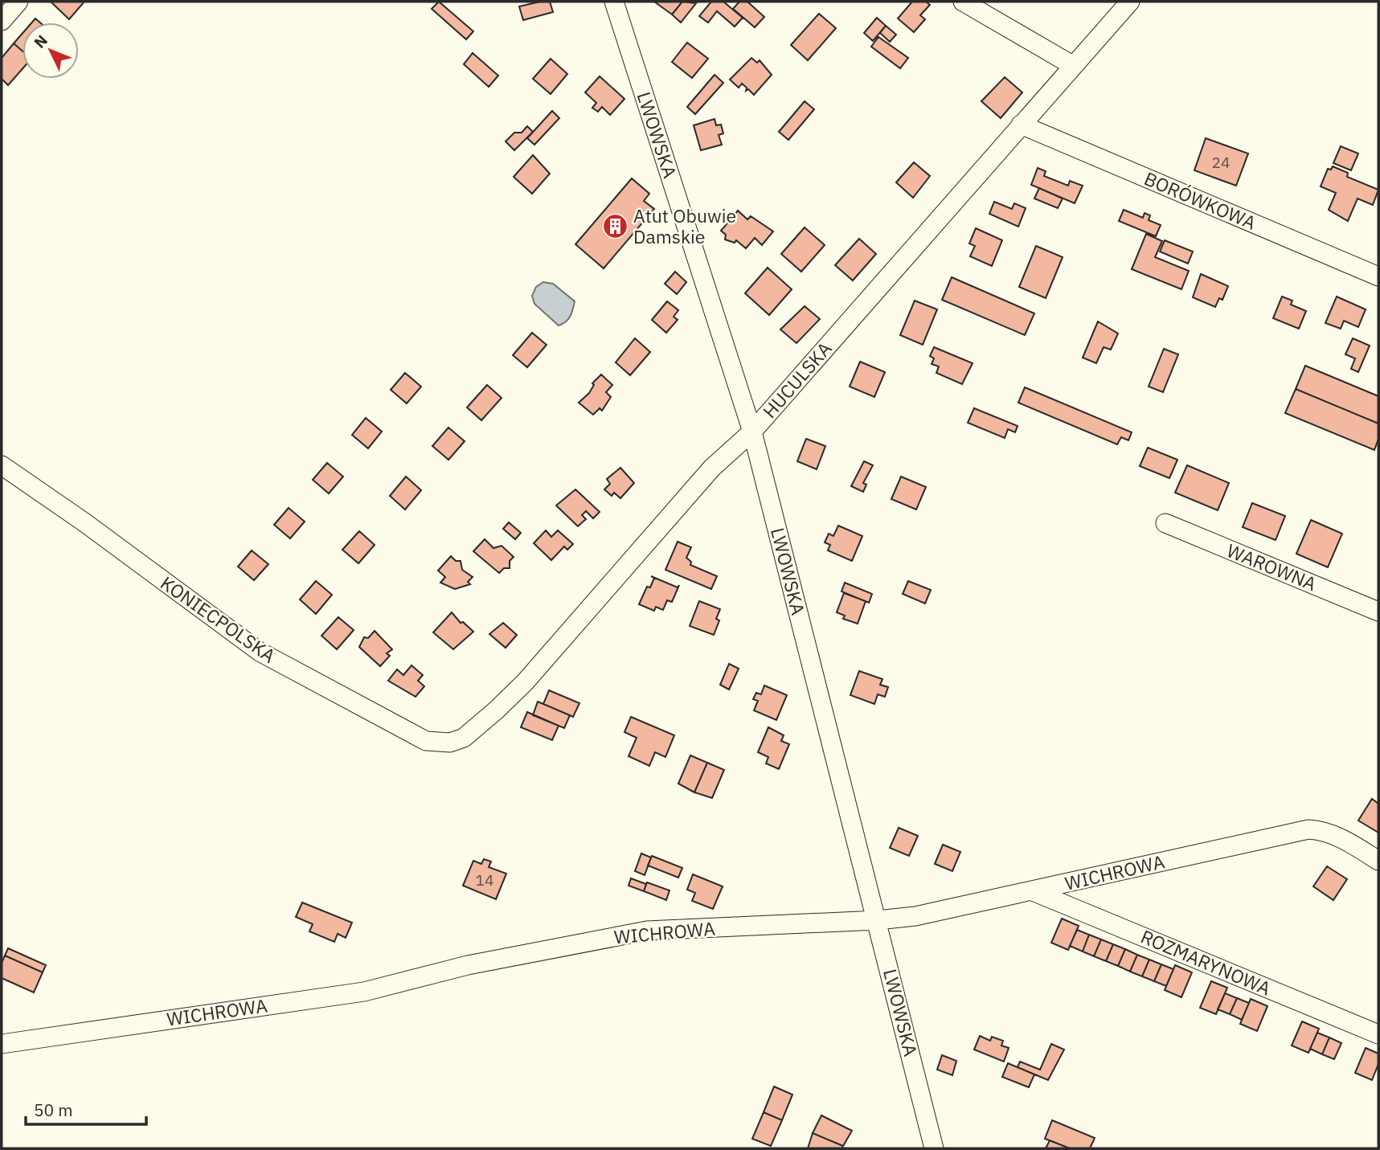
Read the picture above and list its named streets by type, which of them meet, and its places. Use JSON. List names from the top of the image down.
{
  "streets": {
    "street": [
      "LWOWSKA",
      "BORÓWKOWA",
      "HUCULSKA",
      "WAROWNA",
      "KONIECPOLSKA",
      "WICHROWA",
      "ROZMARYNOWA"
    ]
  },
  "crossings": [
    ["LWOWSKA", "HUCULSKA"],
    ["LWOWSKA", "WICHROWA"],
    ["BORÓWKOWA", "HUCULSKA"],
    ["HUCULSKA", "KONIECPOLSKA"],
    ["WICHROWA", "ROZMARYNOWA"]
  ],
  "places": {
    "building": ["Atut Obuwie Damskie"]
  },
  "house_numbers": ["24", "14"],
  "scale_bar": "50 m",
  "north": "top left"
}
